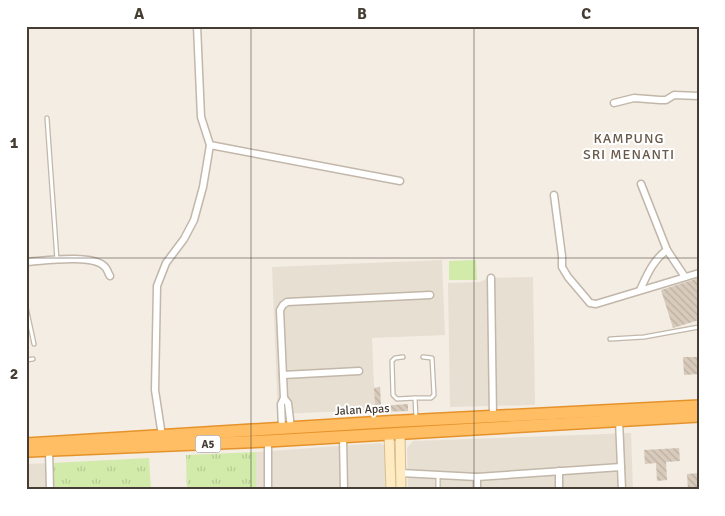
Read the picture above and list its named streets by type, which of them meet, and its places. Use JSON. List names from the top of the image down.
{
  "streets": {
    "highway": ["Jalan Apas", "A5"]
  },
  "districts": ["KAMPUNG SRI MENANTI"],
  "grid": {
    "columns": ["A", "B", "C"],
    "rows": ["1", "2"]
  }
}
